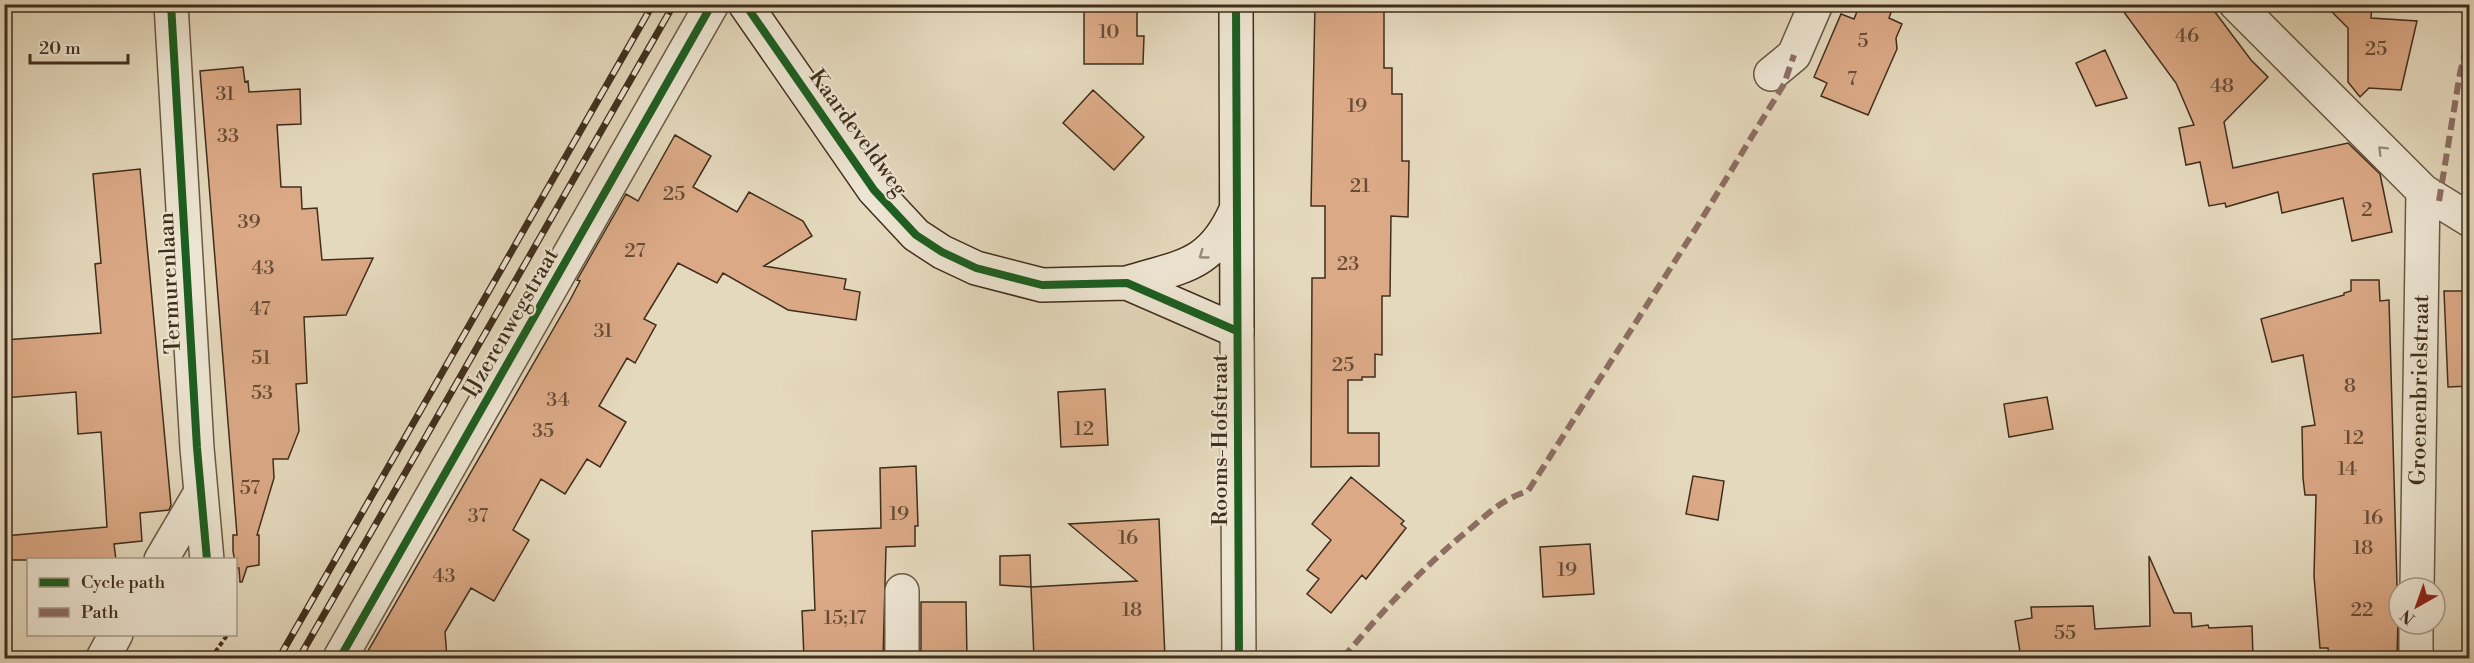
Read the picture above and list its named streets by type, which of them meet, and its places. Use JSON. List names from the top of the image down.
{
  "streets": {
    "street": [
      "Kaardeveldweg",
      "Termurenlaan",
      "IJzerenwegstraat",
      "Groenenbrielstraat",
      "Rooms-Hofstraat"
    ]
  },
  "crossings": [
    ["Kaardeveldweg", "Rooms-Hofstraat"]
  ],
  "house_numbers": [
    "10",
    "46",
    "5",
    "25",
    "7",
    "48",
    "31",
    "19",
    "33",
    "21",
    "25",
    "2",
    "39",
    "27",
    "23",
    "43",
    "47",
    "31",
    "51",
    "25",
    "8",
    "53",
    "34",
    "12",
    "35",
    "12",
    "14",
    "57",
    "19",
    "37",
    "16",
    "16",
    "18",
    "19",
    "43",
    "18",
    "22",
    "15;17",
    "55"
  ],
  "legend": ["Cycle path", "Path"],
  "scale_bar": "20 m",
  "north": "bottom left"
}
